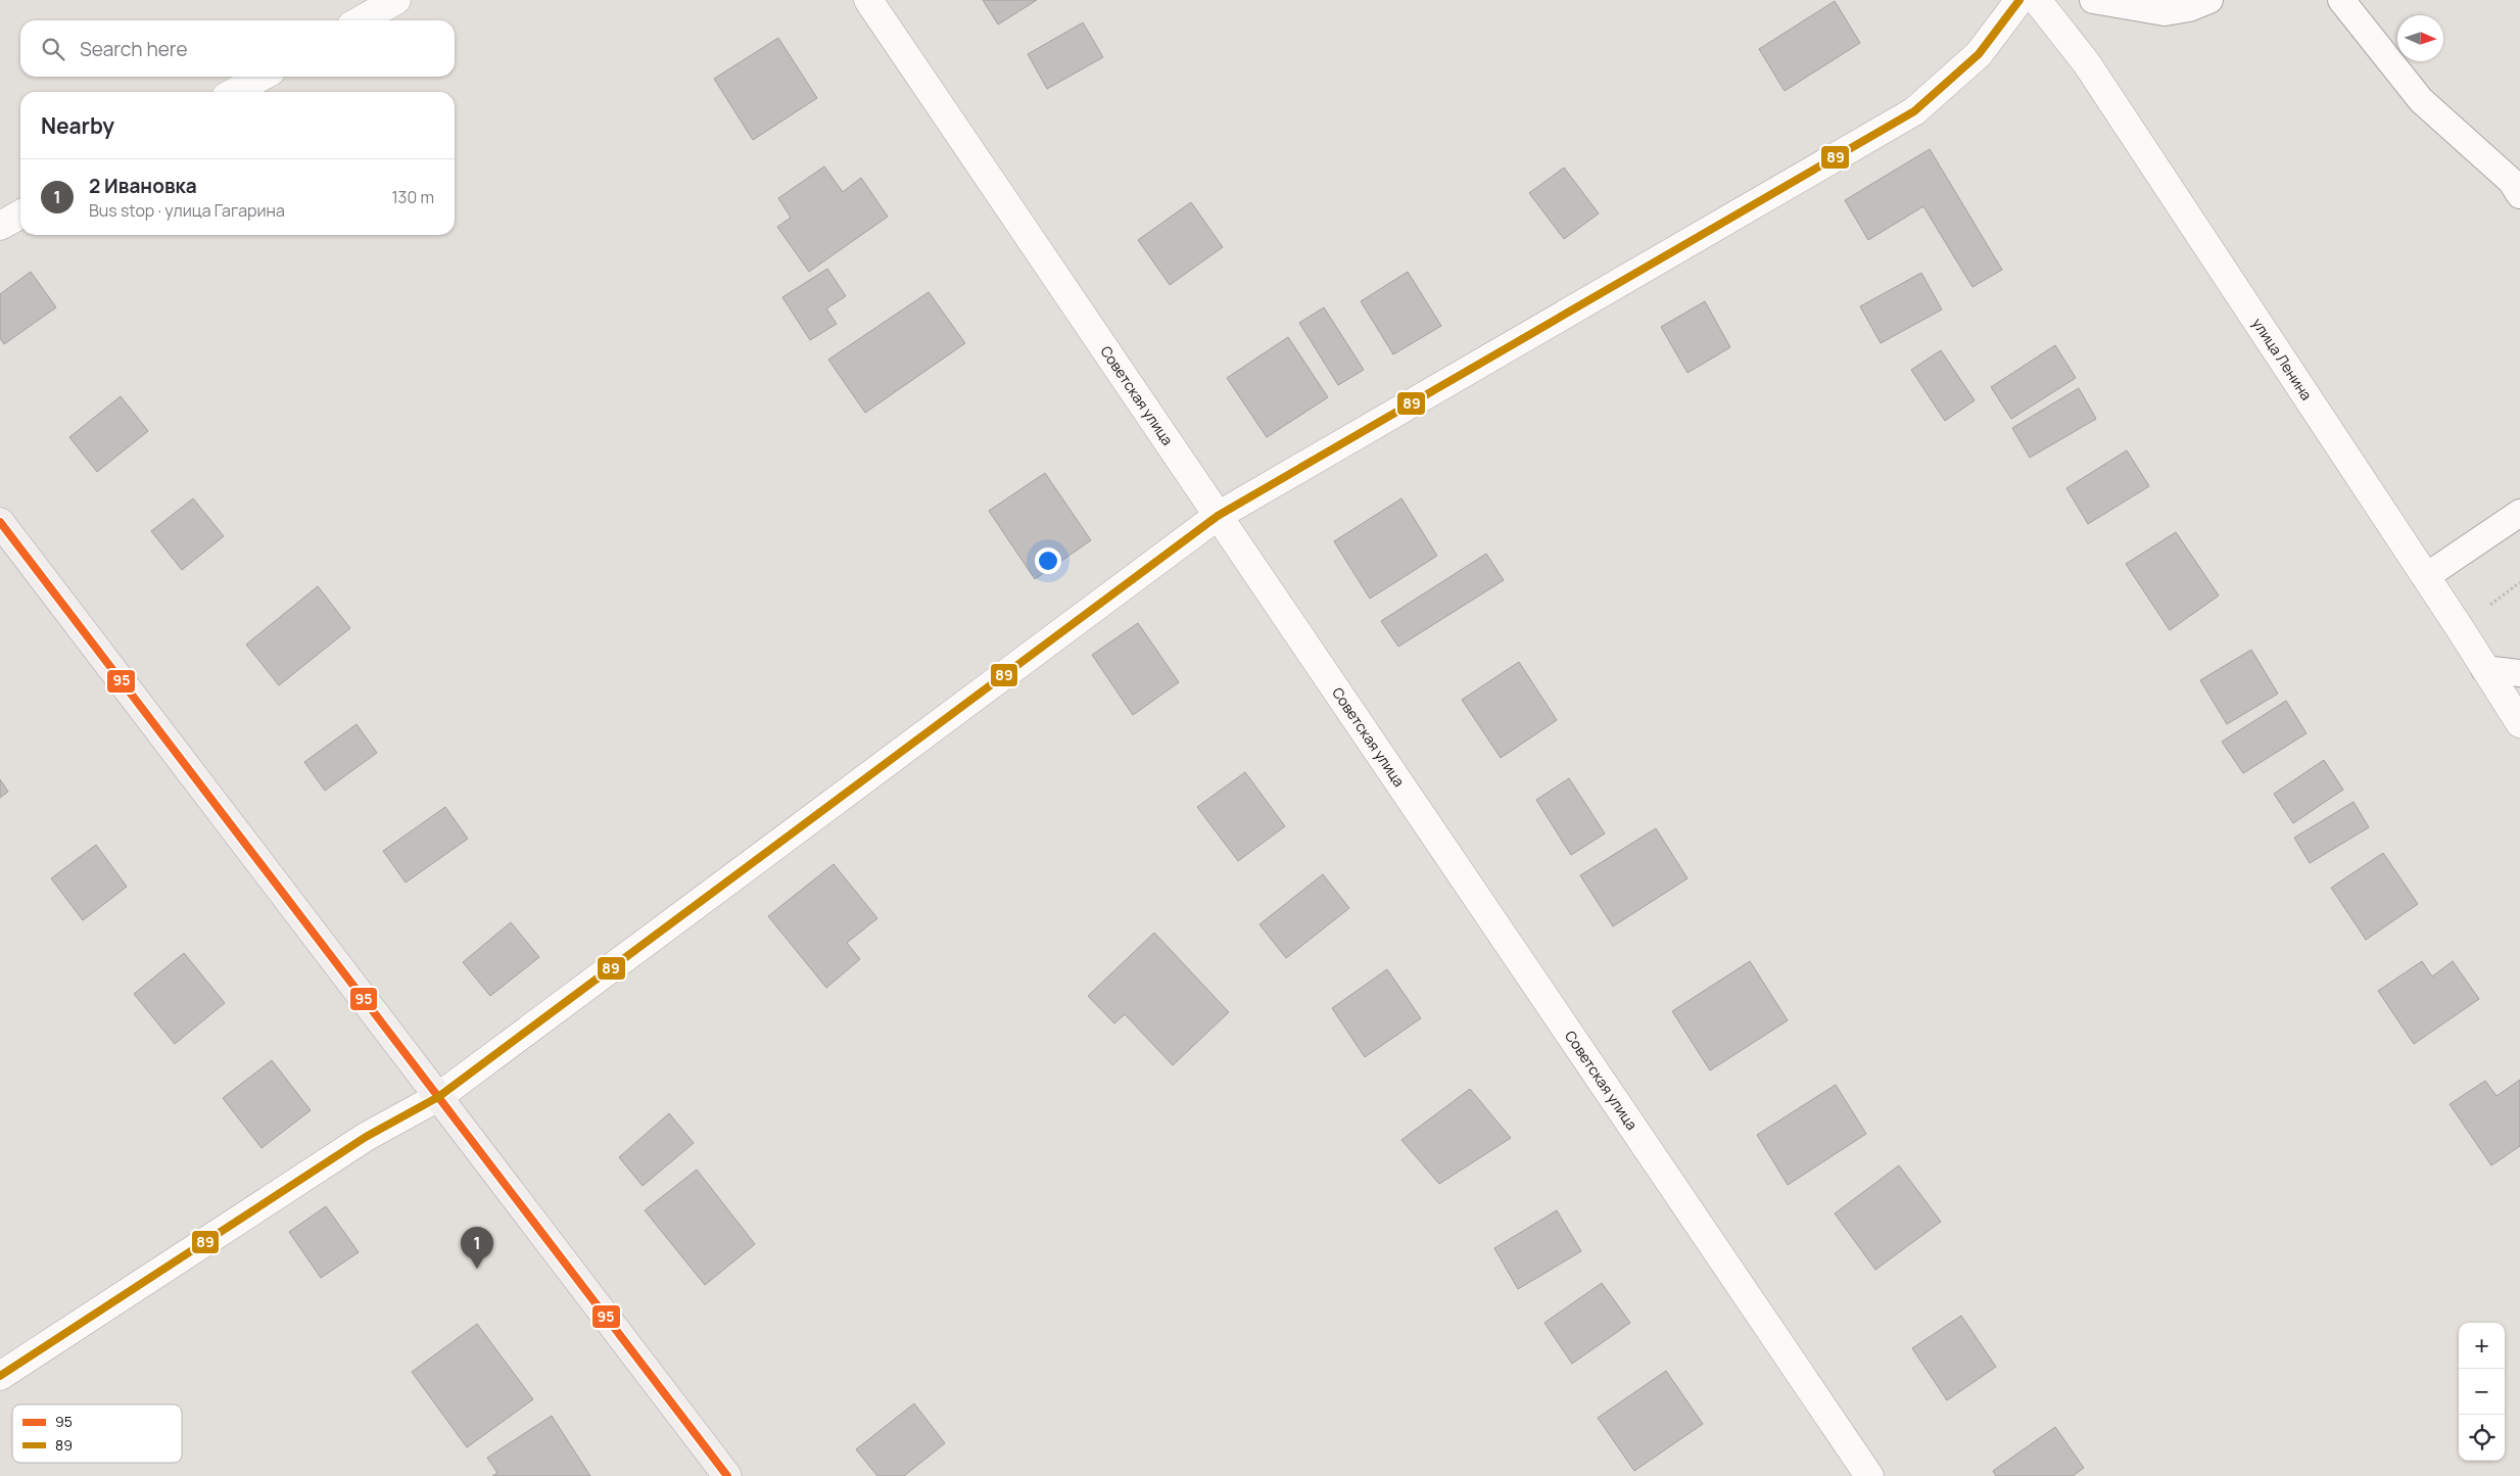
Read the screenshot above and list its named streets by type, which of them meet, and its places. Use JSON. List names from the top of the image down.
{
  "streets": {
    "street": ["улица Ленина", "Советская улица"]
  },
  "lines": ["transit line 89", "transit line 95"],
  "legend": ["95", "89"],
  "north": "right",
  "page": {
    "search": "Search here",
    "heading": "Nearby",
    "list": [
      {
        "mark": "1",
        "name": "2 Ивановка",
        "note": "Bus stop · улица Гагарина",
        "value": "130 m"
      }
    ],
    "pins": "1",
    "map_buttons": ["+", "−"]
  }
}
